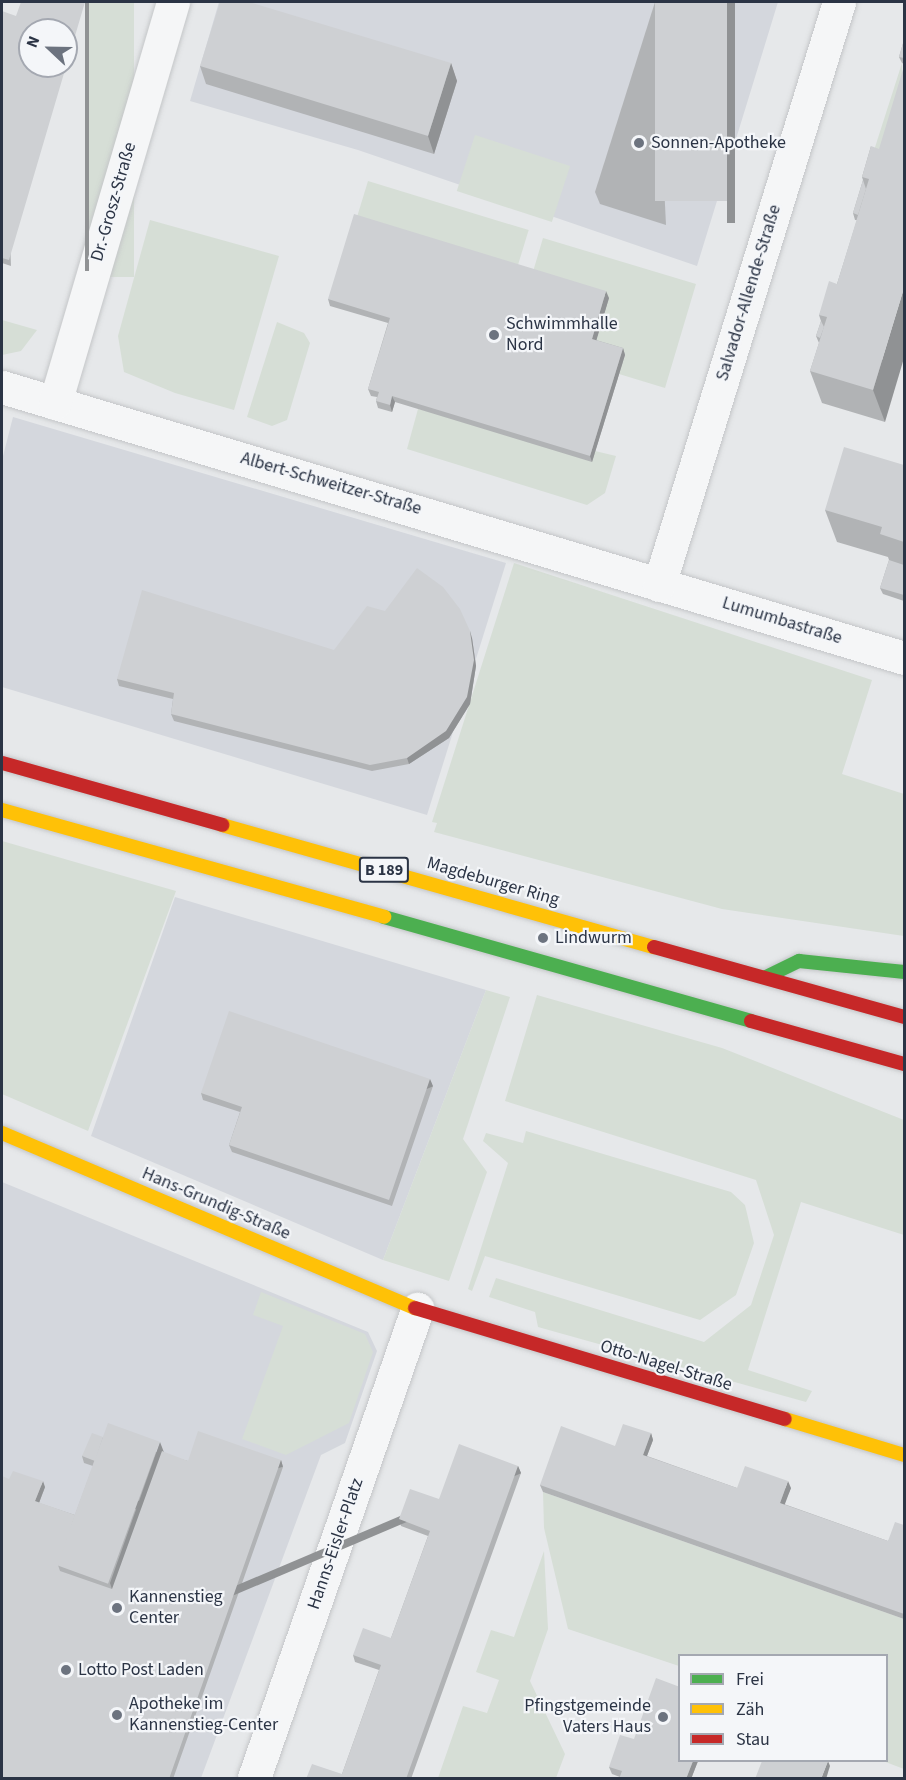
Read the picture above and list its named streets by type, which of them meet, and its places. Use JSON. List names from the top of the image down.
{
  "streets": {
    "main road": [
      "B 189",
      "Magdeburger Ring",
      "Hans-Grundig-Straße",
      "Otto-Nagel-Straße"
    ],
    "street": [
      "Dr.-Grosz-Straße",
      "Salvador-Allende-Straße",
      "Albert-Schweitzer-Straße",
      "Lumumbastraße",
      "Hanns-Eisler-Platz"
    ]
  },
  "crossings": [
    ["Dr.-Grosz-Straße", "Albert-Schweitzer-Straße"],
    ["Salvador-Allende-Straße", "Albert-Schweitzer-Straße"],
    ["Salvador-Allende-Straße", "Lumumbastraße"],
    ["Albert-Schweitzer-Straße", "Lumumbastraße"],
    ["Hans-Grundig-Straße", "Otto-Nagel-Straße"],
    ["Hans-Grundig-Straße", "Hanns-Eisler-Platz"],
    ["Otto-Nagel-Straße", "Hanns-Eisler-Platz"]
  ],
  "places": [
    "Sonnen-Apotheke",
    "Schwimmhalle Nord",
    "Lindwurm",
    "Kannenstieg Center",
    "Lotto Post Laden",
    "Apotheke im Kannenstieg-Center",
    "Pfingstgemeinde Vaters Haus"
  ],
  "legend": ["Frei", "Zäh", "Stau"],
  "north": "left"
}
